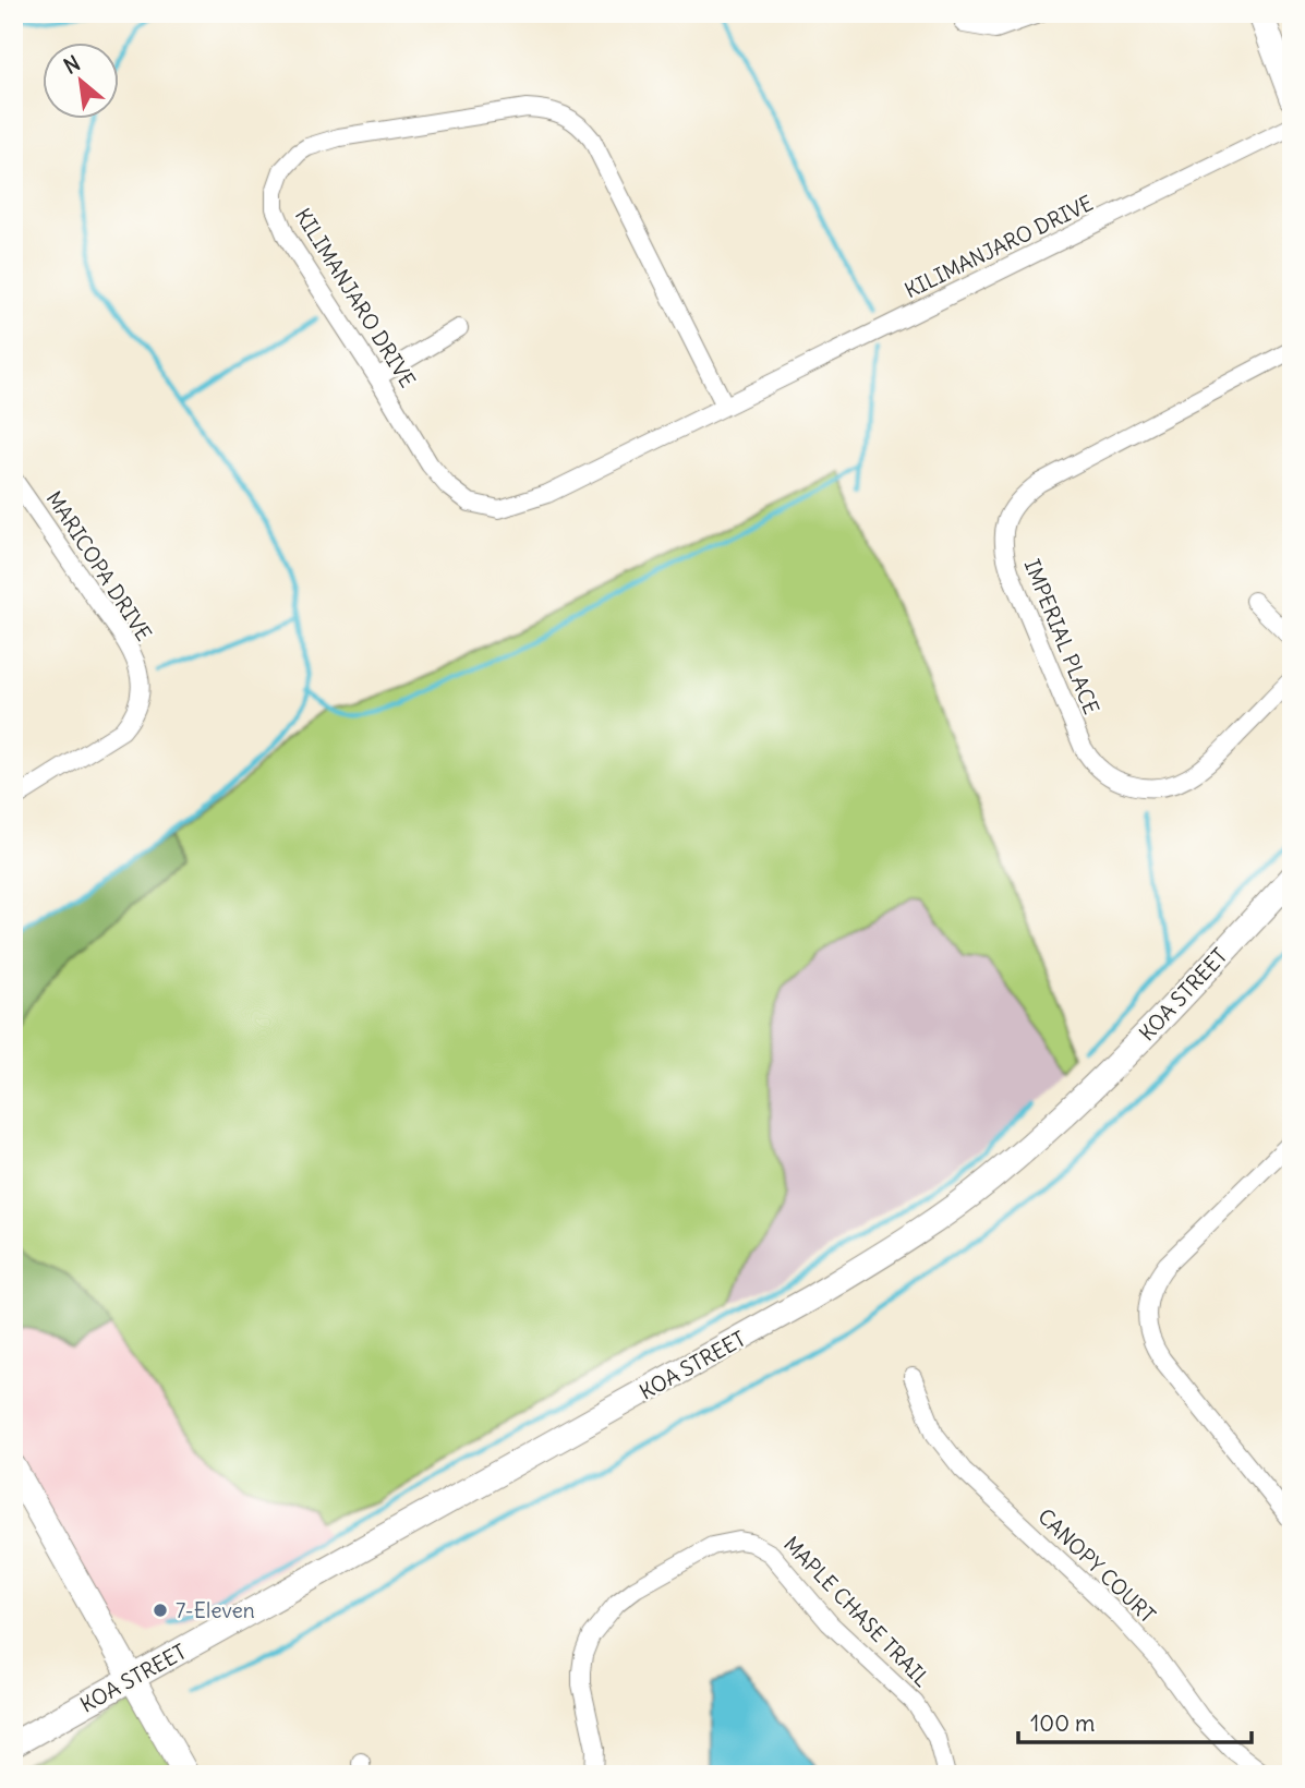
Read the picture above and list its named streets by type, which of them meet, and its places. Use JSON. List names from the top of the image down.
{
  "streets": {
    "main road": ["KOA STREET"],
    "street": [
      "KILIMANJARO DRIVE",
      "MARICOPA DRIVE",
      "IMPERIAL PLACE",
      "CANOPY COURT",
      "MAPLE CHASE TRAIL"
    ]
  },
  "places": ["7-Eleven"],
  "scale_bar": "100 m",
  "north": "top left"
}
